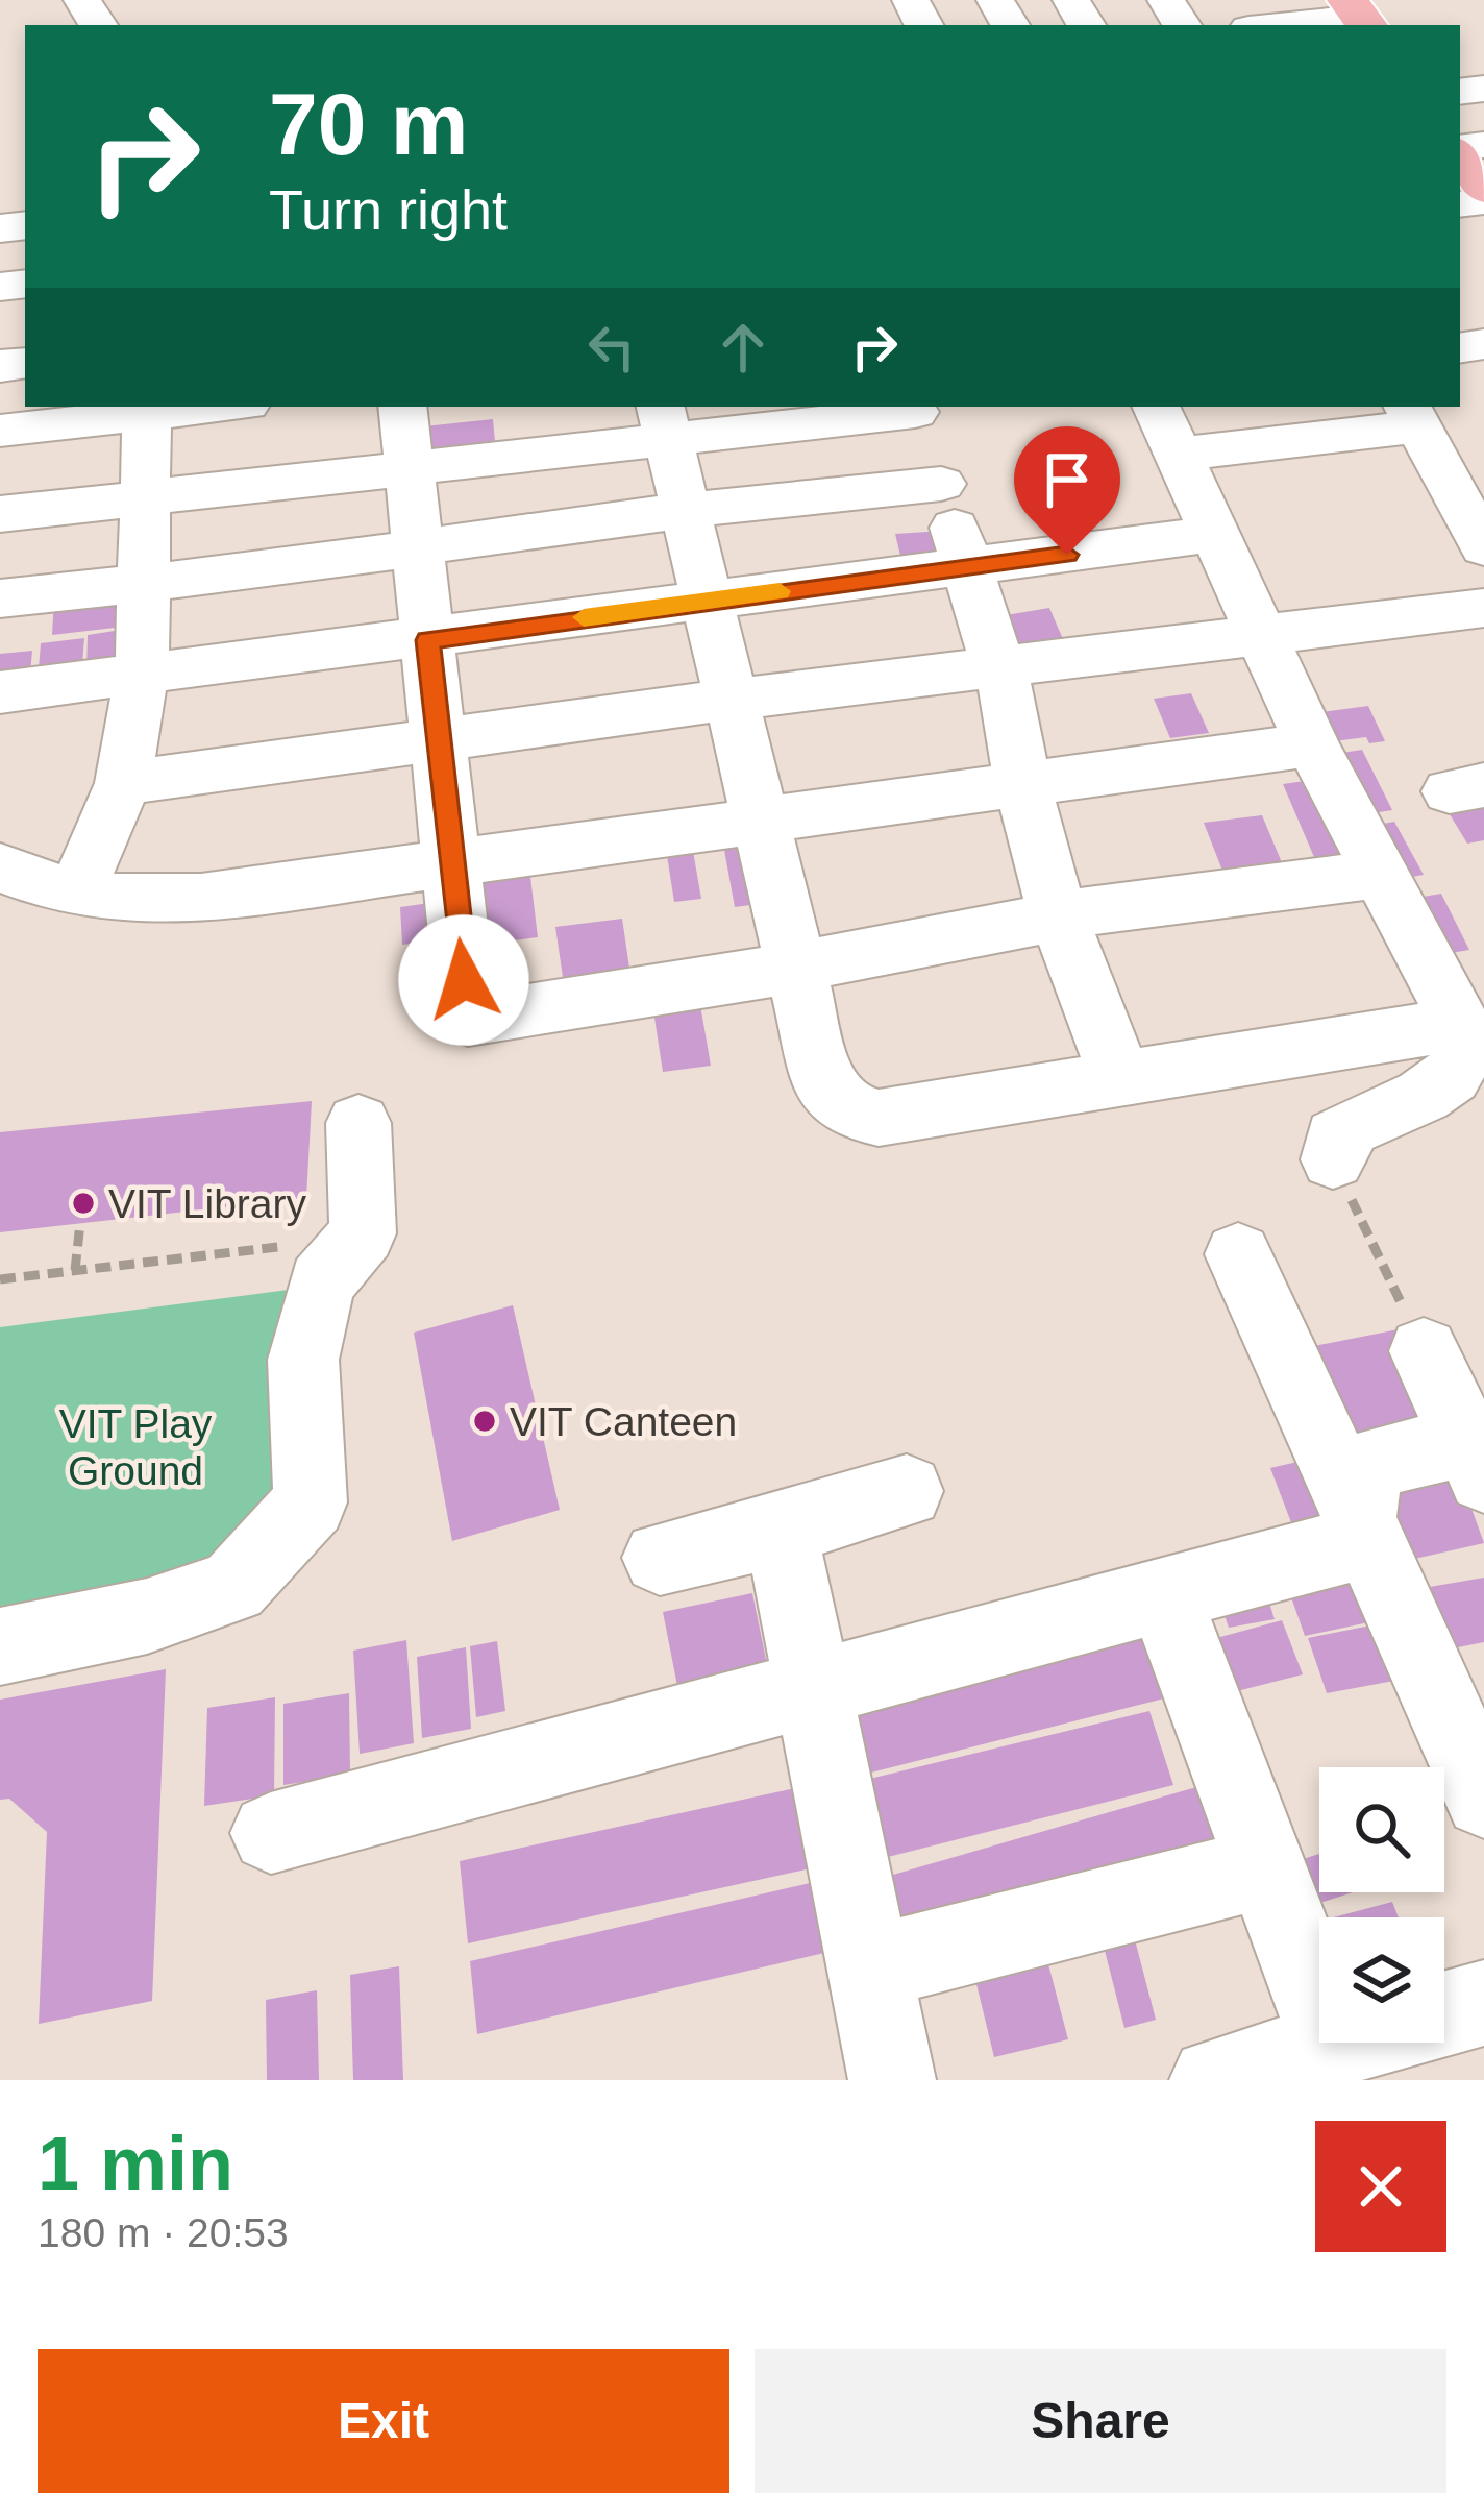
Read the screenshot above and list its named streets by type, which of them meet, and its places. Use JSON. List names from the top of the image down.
{
  "parks": ["VIT Play Ground"],
  "places": ["VIT Library", "VIT Canteen"],
  "page": {
    "turn": ["70 m", "Turn right"],
    "heading": ["1 min", "180 m · 20:53"],
    "buttons": ["Exit", "Share"]
  }
}
